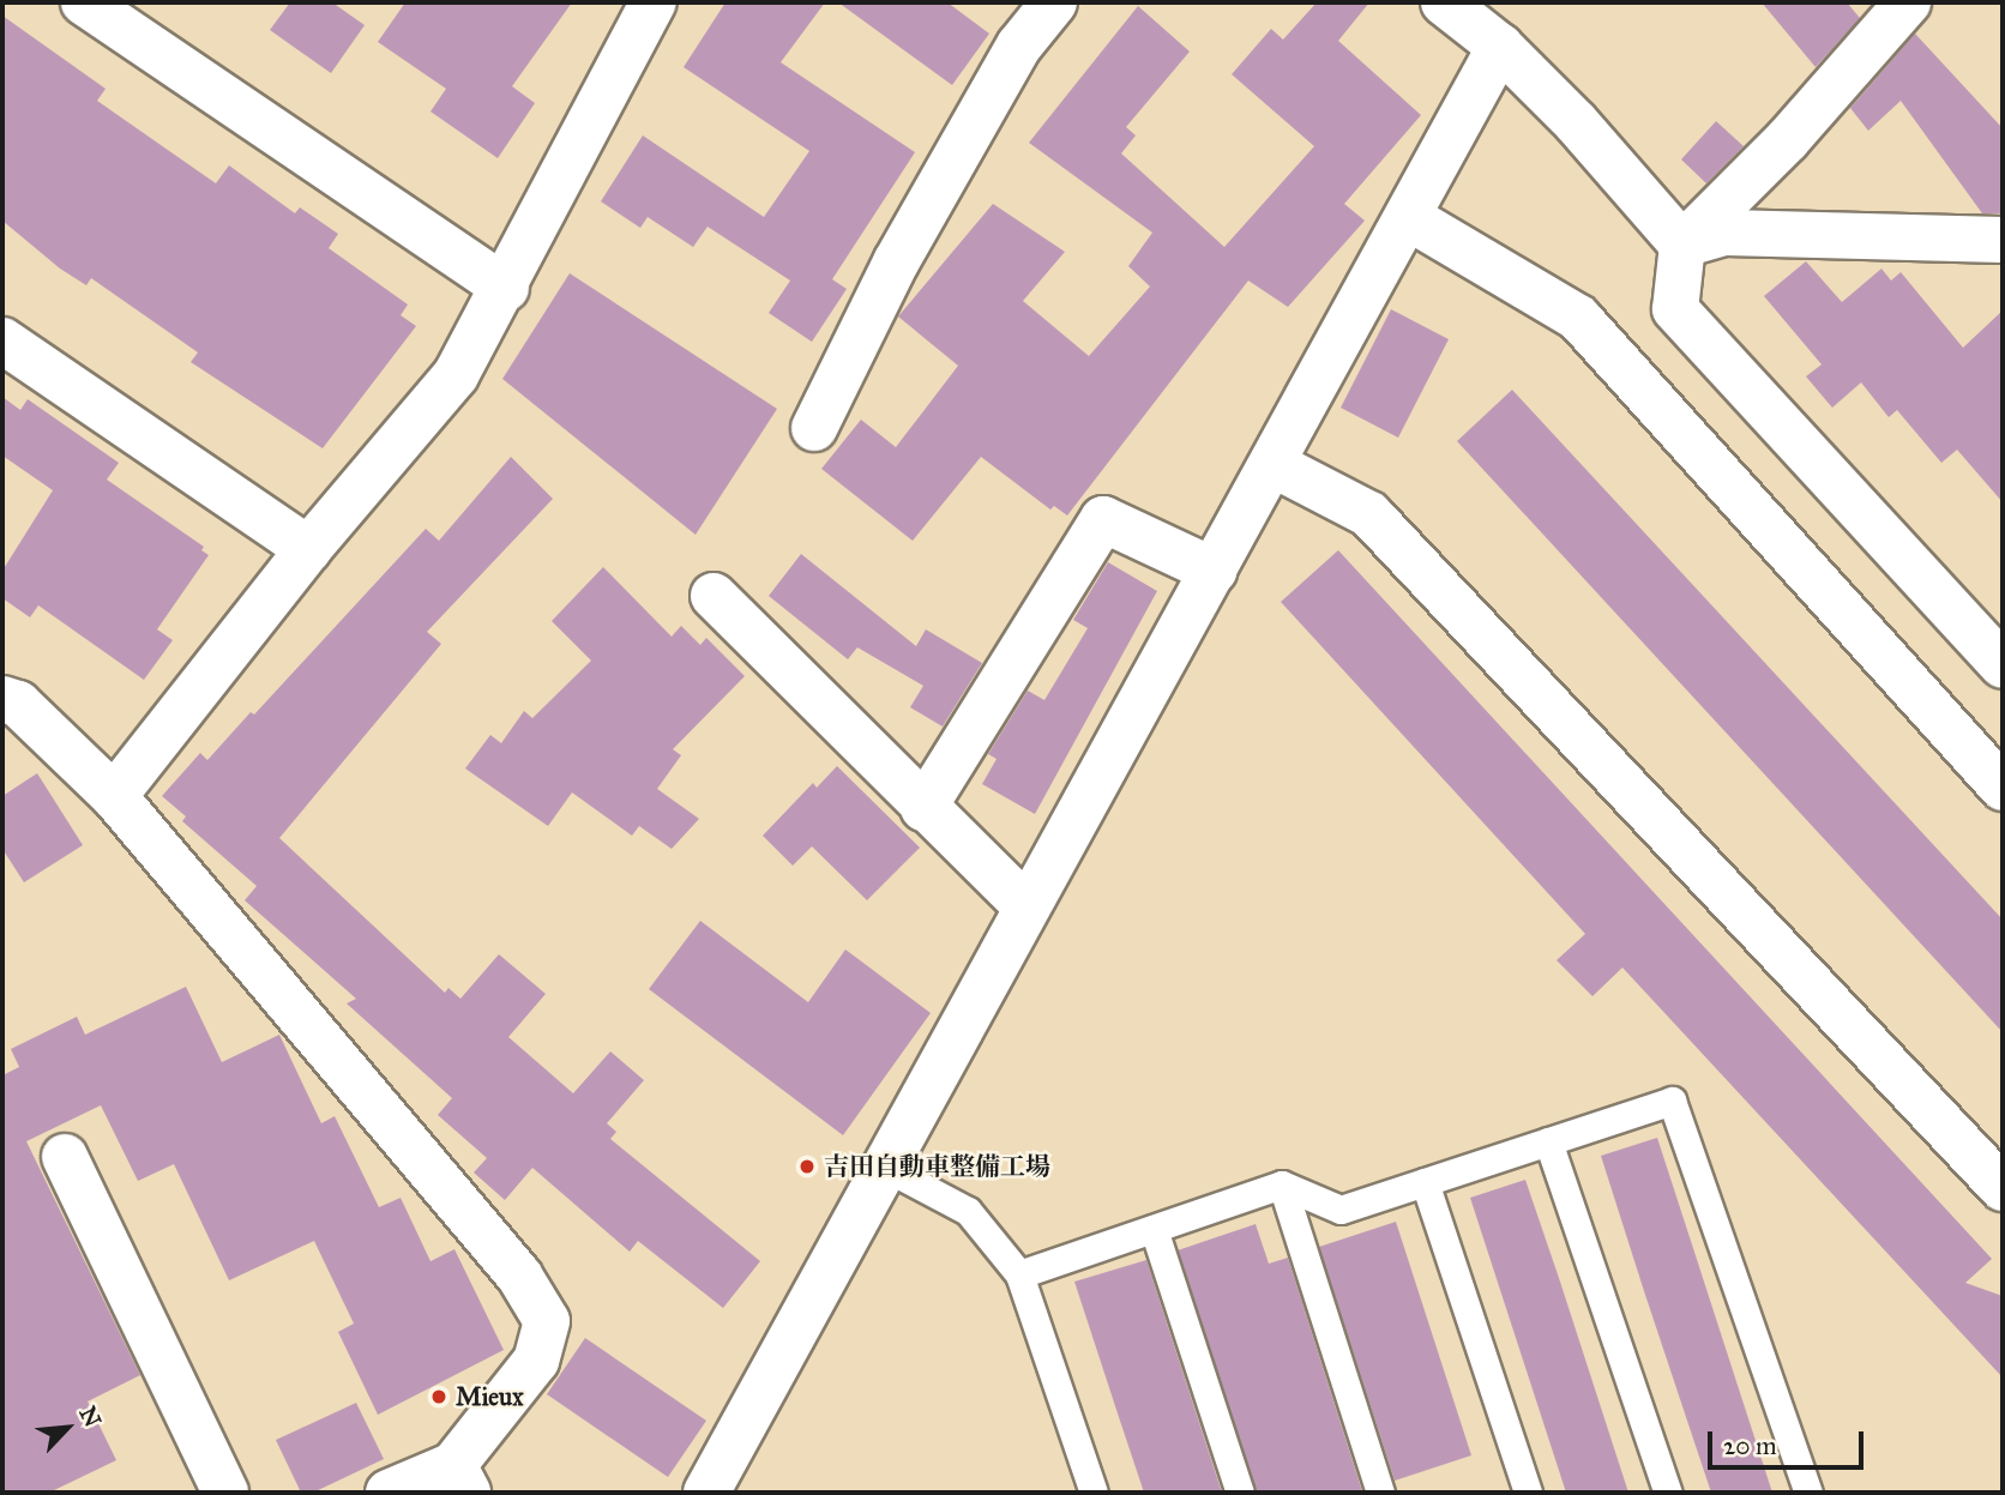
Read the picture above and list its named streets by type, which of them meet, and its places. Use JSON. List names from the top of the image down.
{
  "places": ["吉田自動車整備工場", "Mieux"],
  "scale_bar": "20 m",
  "north": "top right"
}
